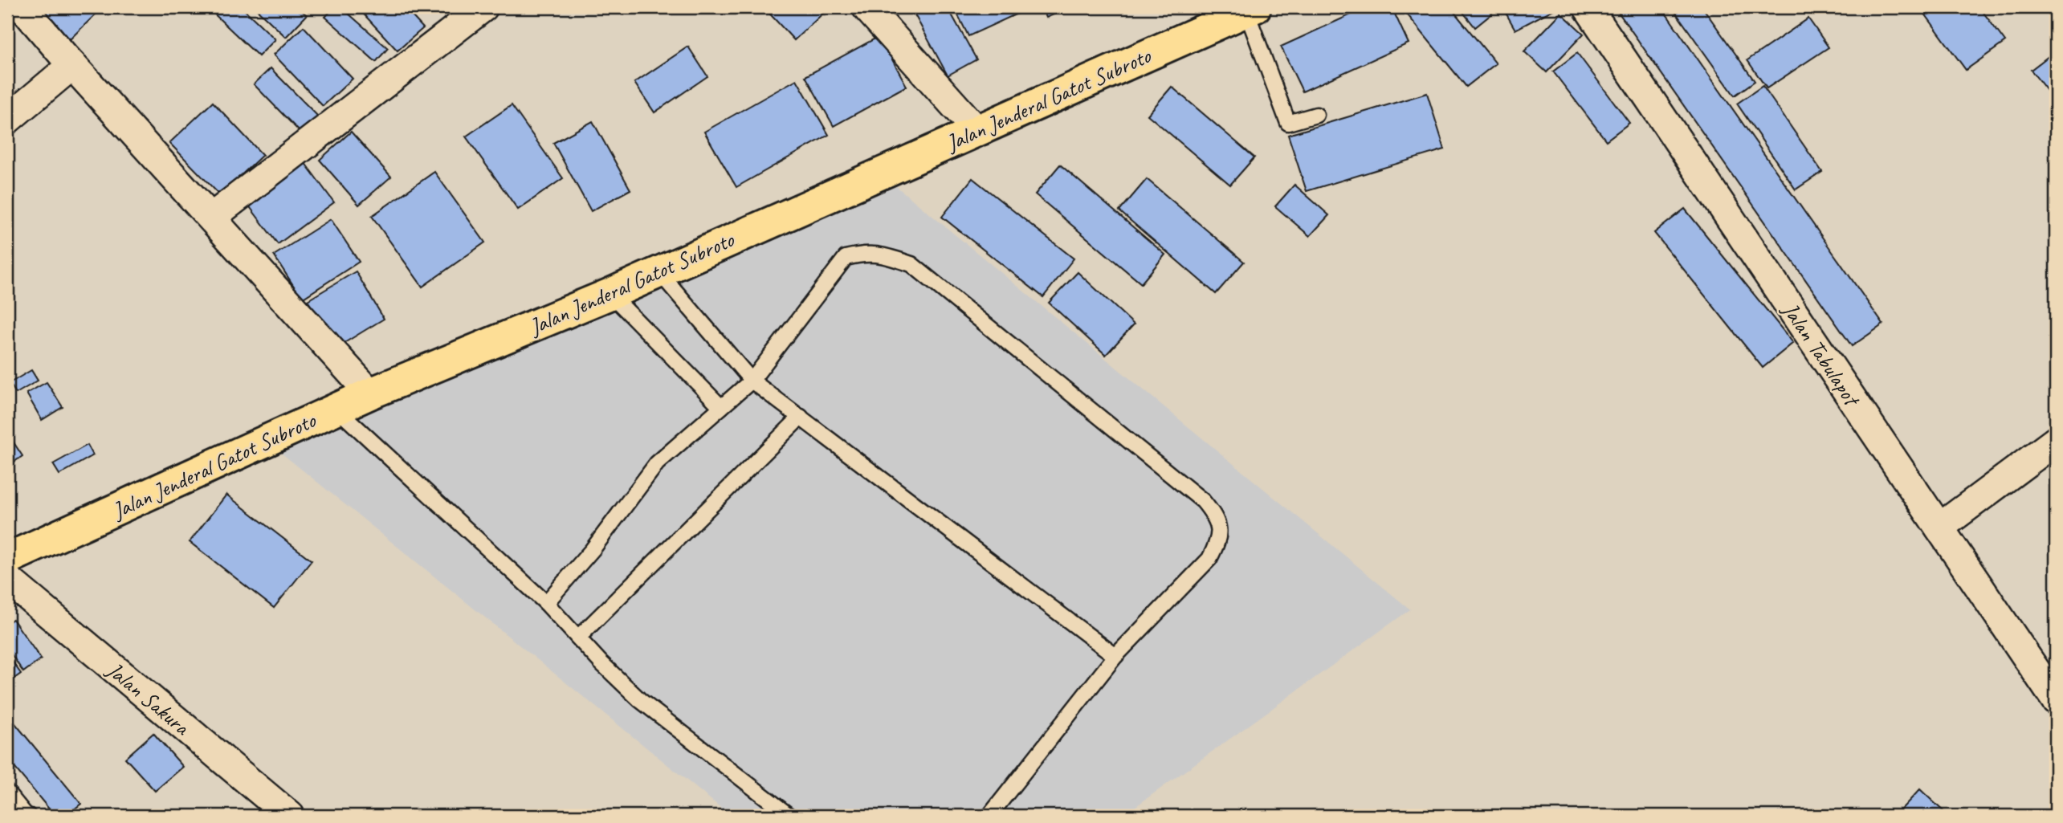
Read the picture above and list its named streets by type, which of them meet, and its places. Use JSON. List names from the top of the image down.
{
  "streets": {
    "highway": ["Jalan Jenderal Gatot Subroto"],
    "street": ["Jalan Tabulapot", "Jalan Sakura"]
  }
}
